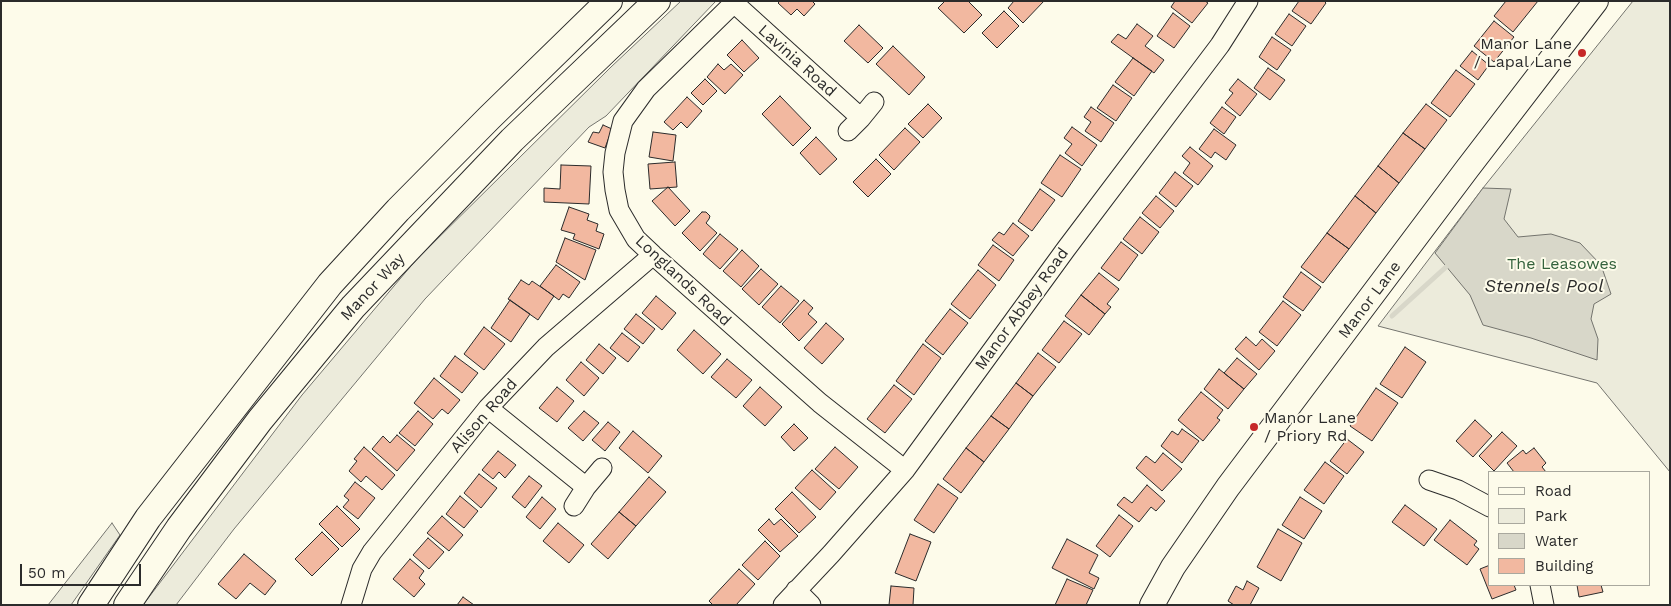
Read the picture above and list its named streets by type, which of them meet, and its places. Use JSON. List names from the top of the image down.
{
  "streets": {
    "highway": ["Manor Way"],
    "main road": ["Manor Lane"],
    "street": [
      "Lavinia Road",
      "Longlands Road",
      "Manor Abbey Road",
      "Alison Road"
    ]
  },
  "crossings": [
    ["Lavinia Road", "Longlands Road"],
    ["Longlands Road", "Manor Abbey Road"],
    ["Longlands Road", "Alison Road"]
  ],
  "water": ["Stennels Pool"],
  "parks": ["The Leasowes"],
  "places": ["Manor Lane / Lapal Lane", "Manor Lane / Priory Rd"],
  "legend": [
    "Road",
    "Park",
    "Water",
    "Building"
  ],
  "scale_bar": "50 m"
}
